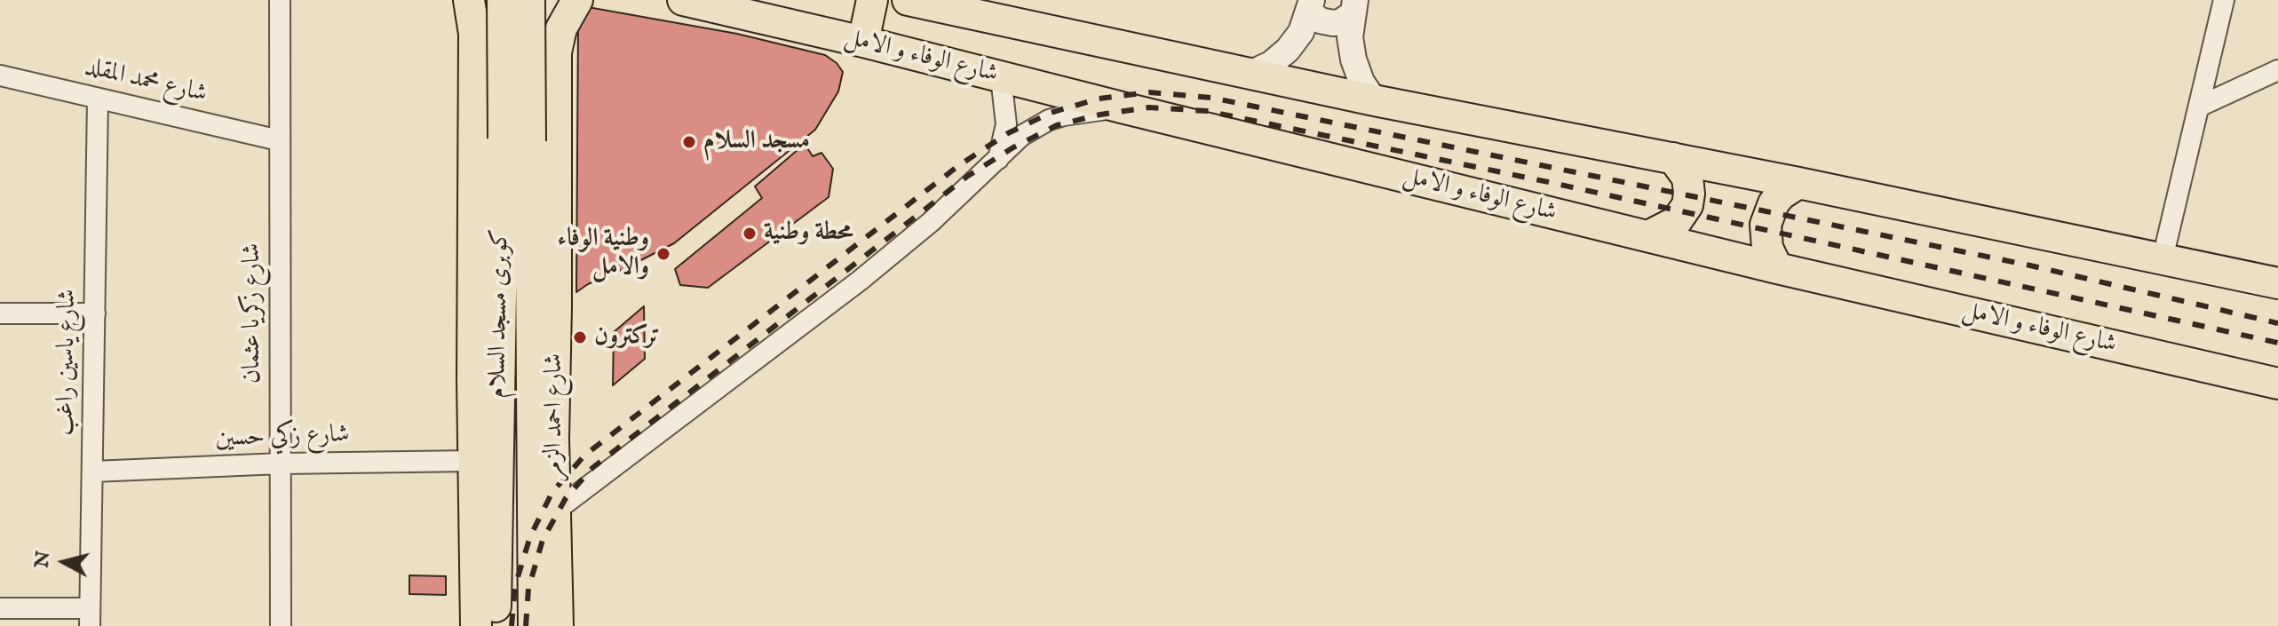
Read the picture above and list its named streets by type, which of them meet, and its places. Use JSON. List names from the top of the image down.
{
  "streets": {
    "main road": ["شارع الوفاء و الامل", "كوبرى مسجد السلام", "شارع احمد الزمر"],
    "street": [
      "شارع محمد المقلد",
      "شارع زكريا عثمان",
      "شارع ياسين راغب",
      "شارع زكي حسين"
    ]
  },
  "crossings": [
    ["شارع محمد المقلد", "شارع زكريا عثمان"],
    ["شارع محمد المقلد", "شارع ياسين راغب"],
    ["شارع زكريا عثمان", "شارع زكي حسين"],
    ["شارع ياسين راغب", "شارع زكي حسين"]
  ],
  "places": [
    "مسجد السلام",
    "محطة وطنية",
    "وطنية الوفاء والامل",
    "تركترون"
  ],
  "north": "left"
}
